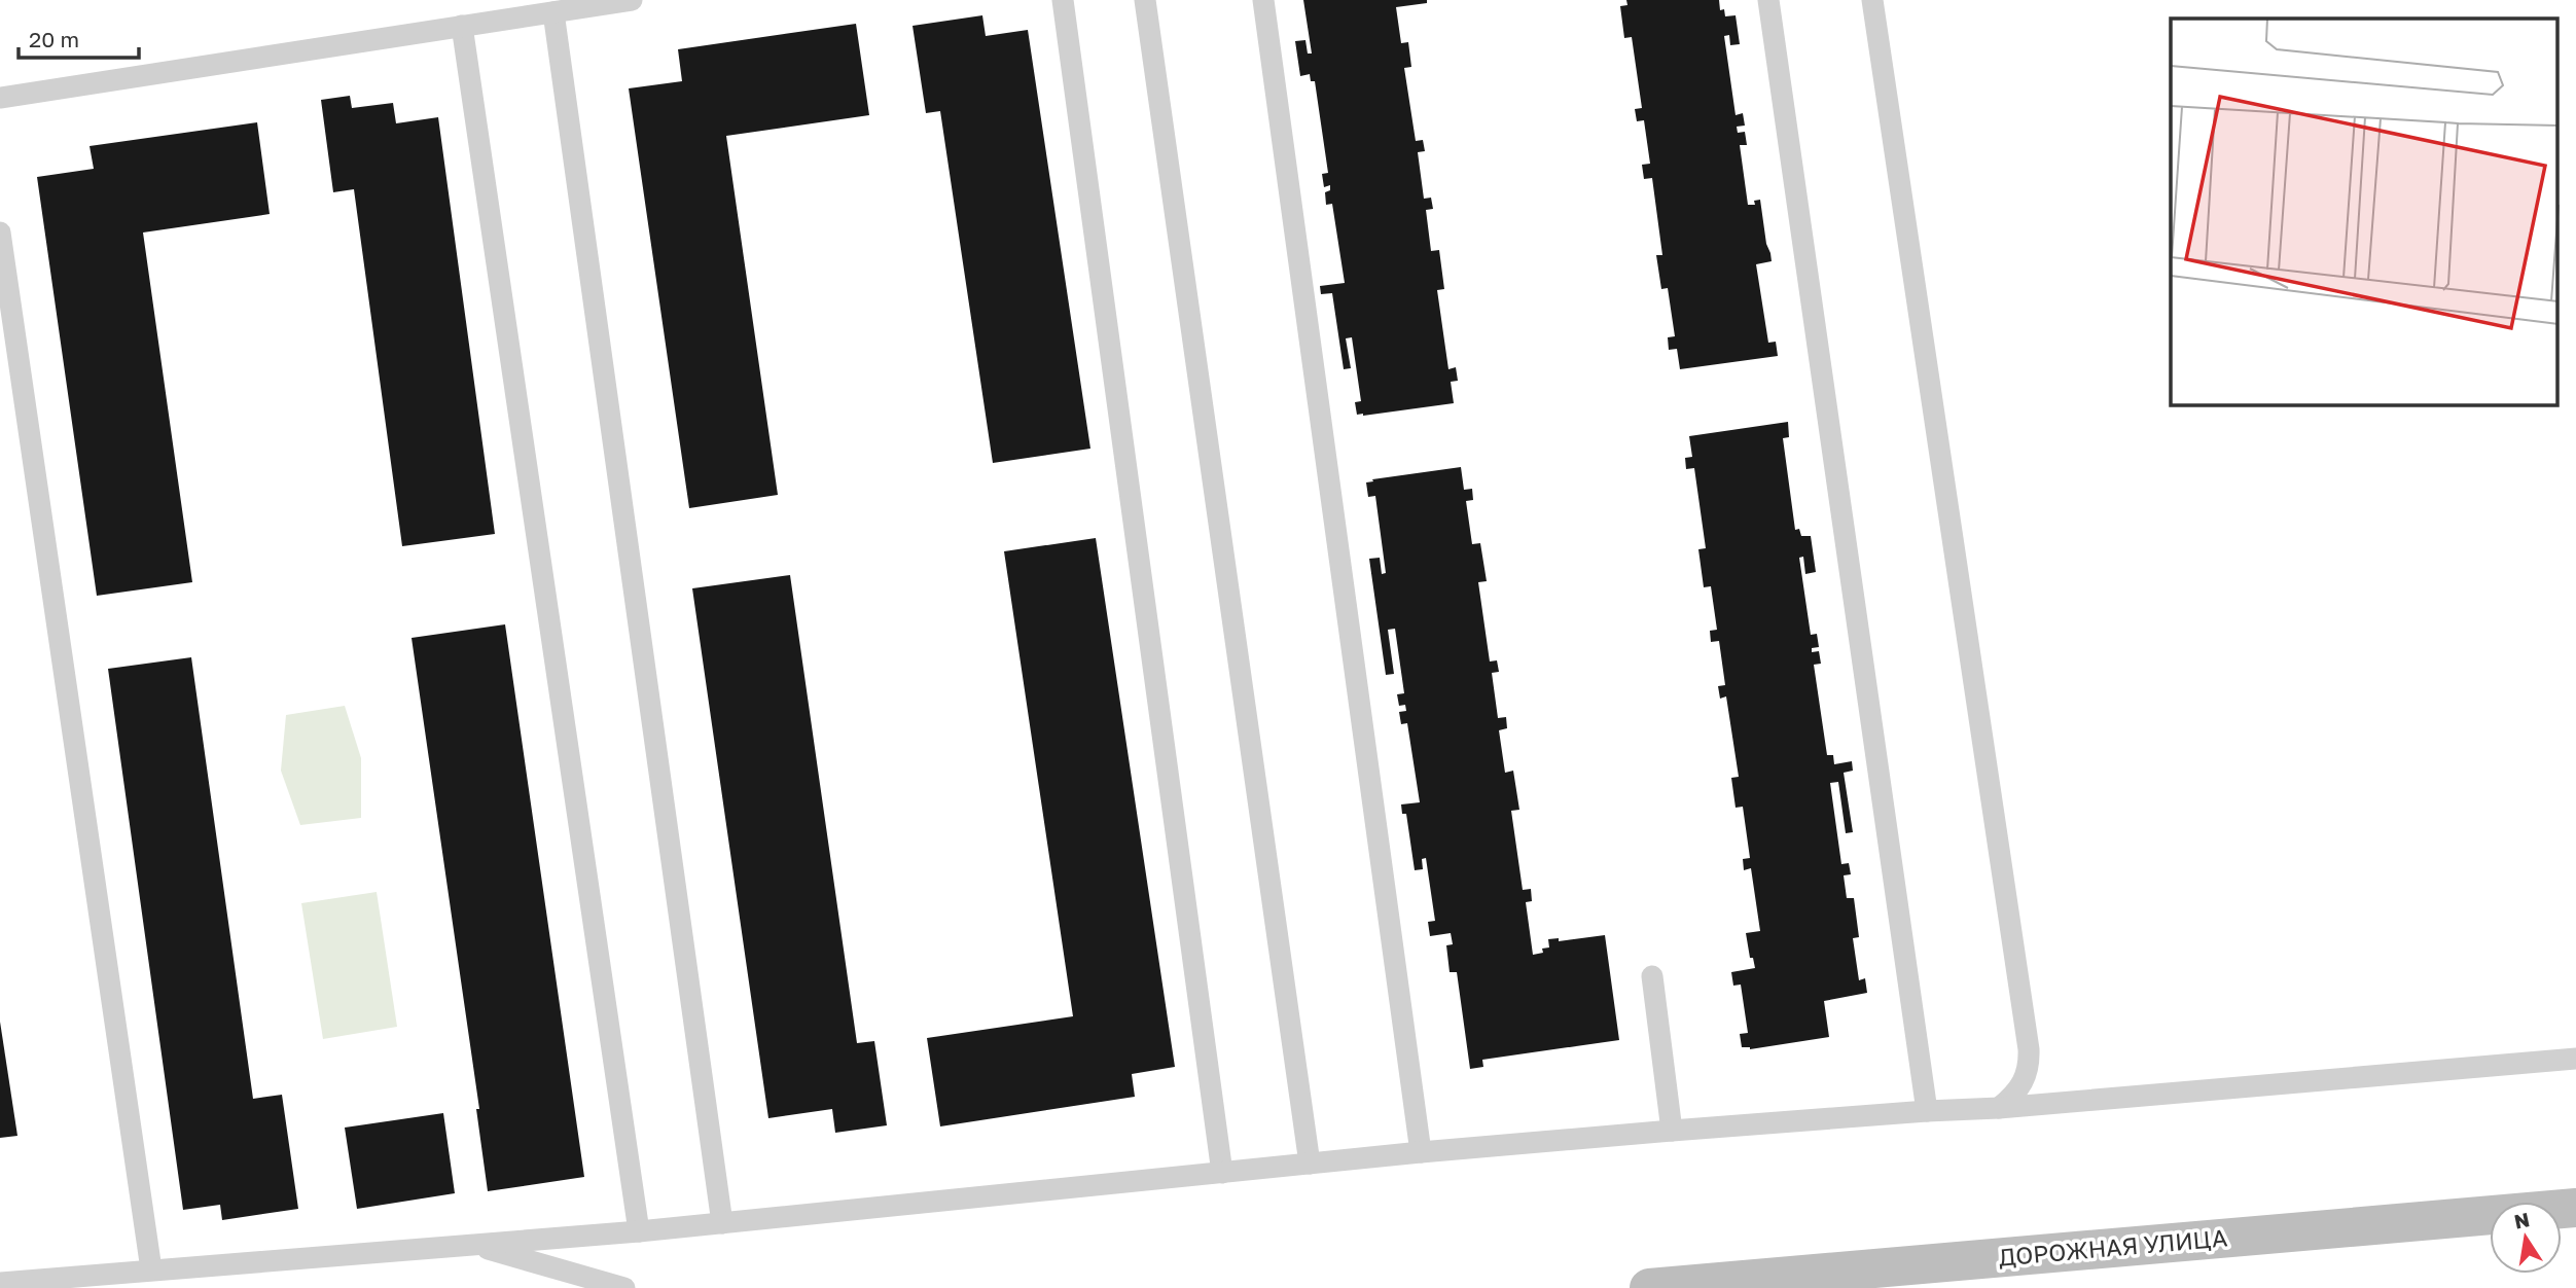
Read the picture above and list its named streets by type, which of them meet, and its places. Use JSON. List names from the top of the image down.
{
  "streets": {
    "main road": ["ДОРОЖНАЯ УЛИЦА"]
  },
  "scale_bar": "20 m",
  "north": "top"
}
